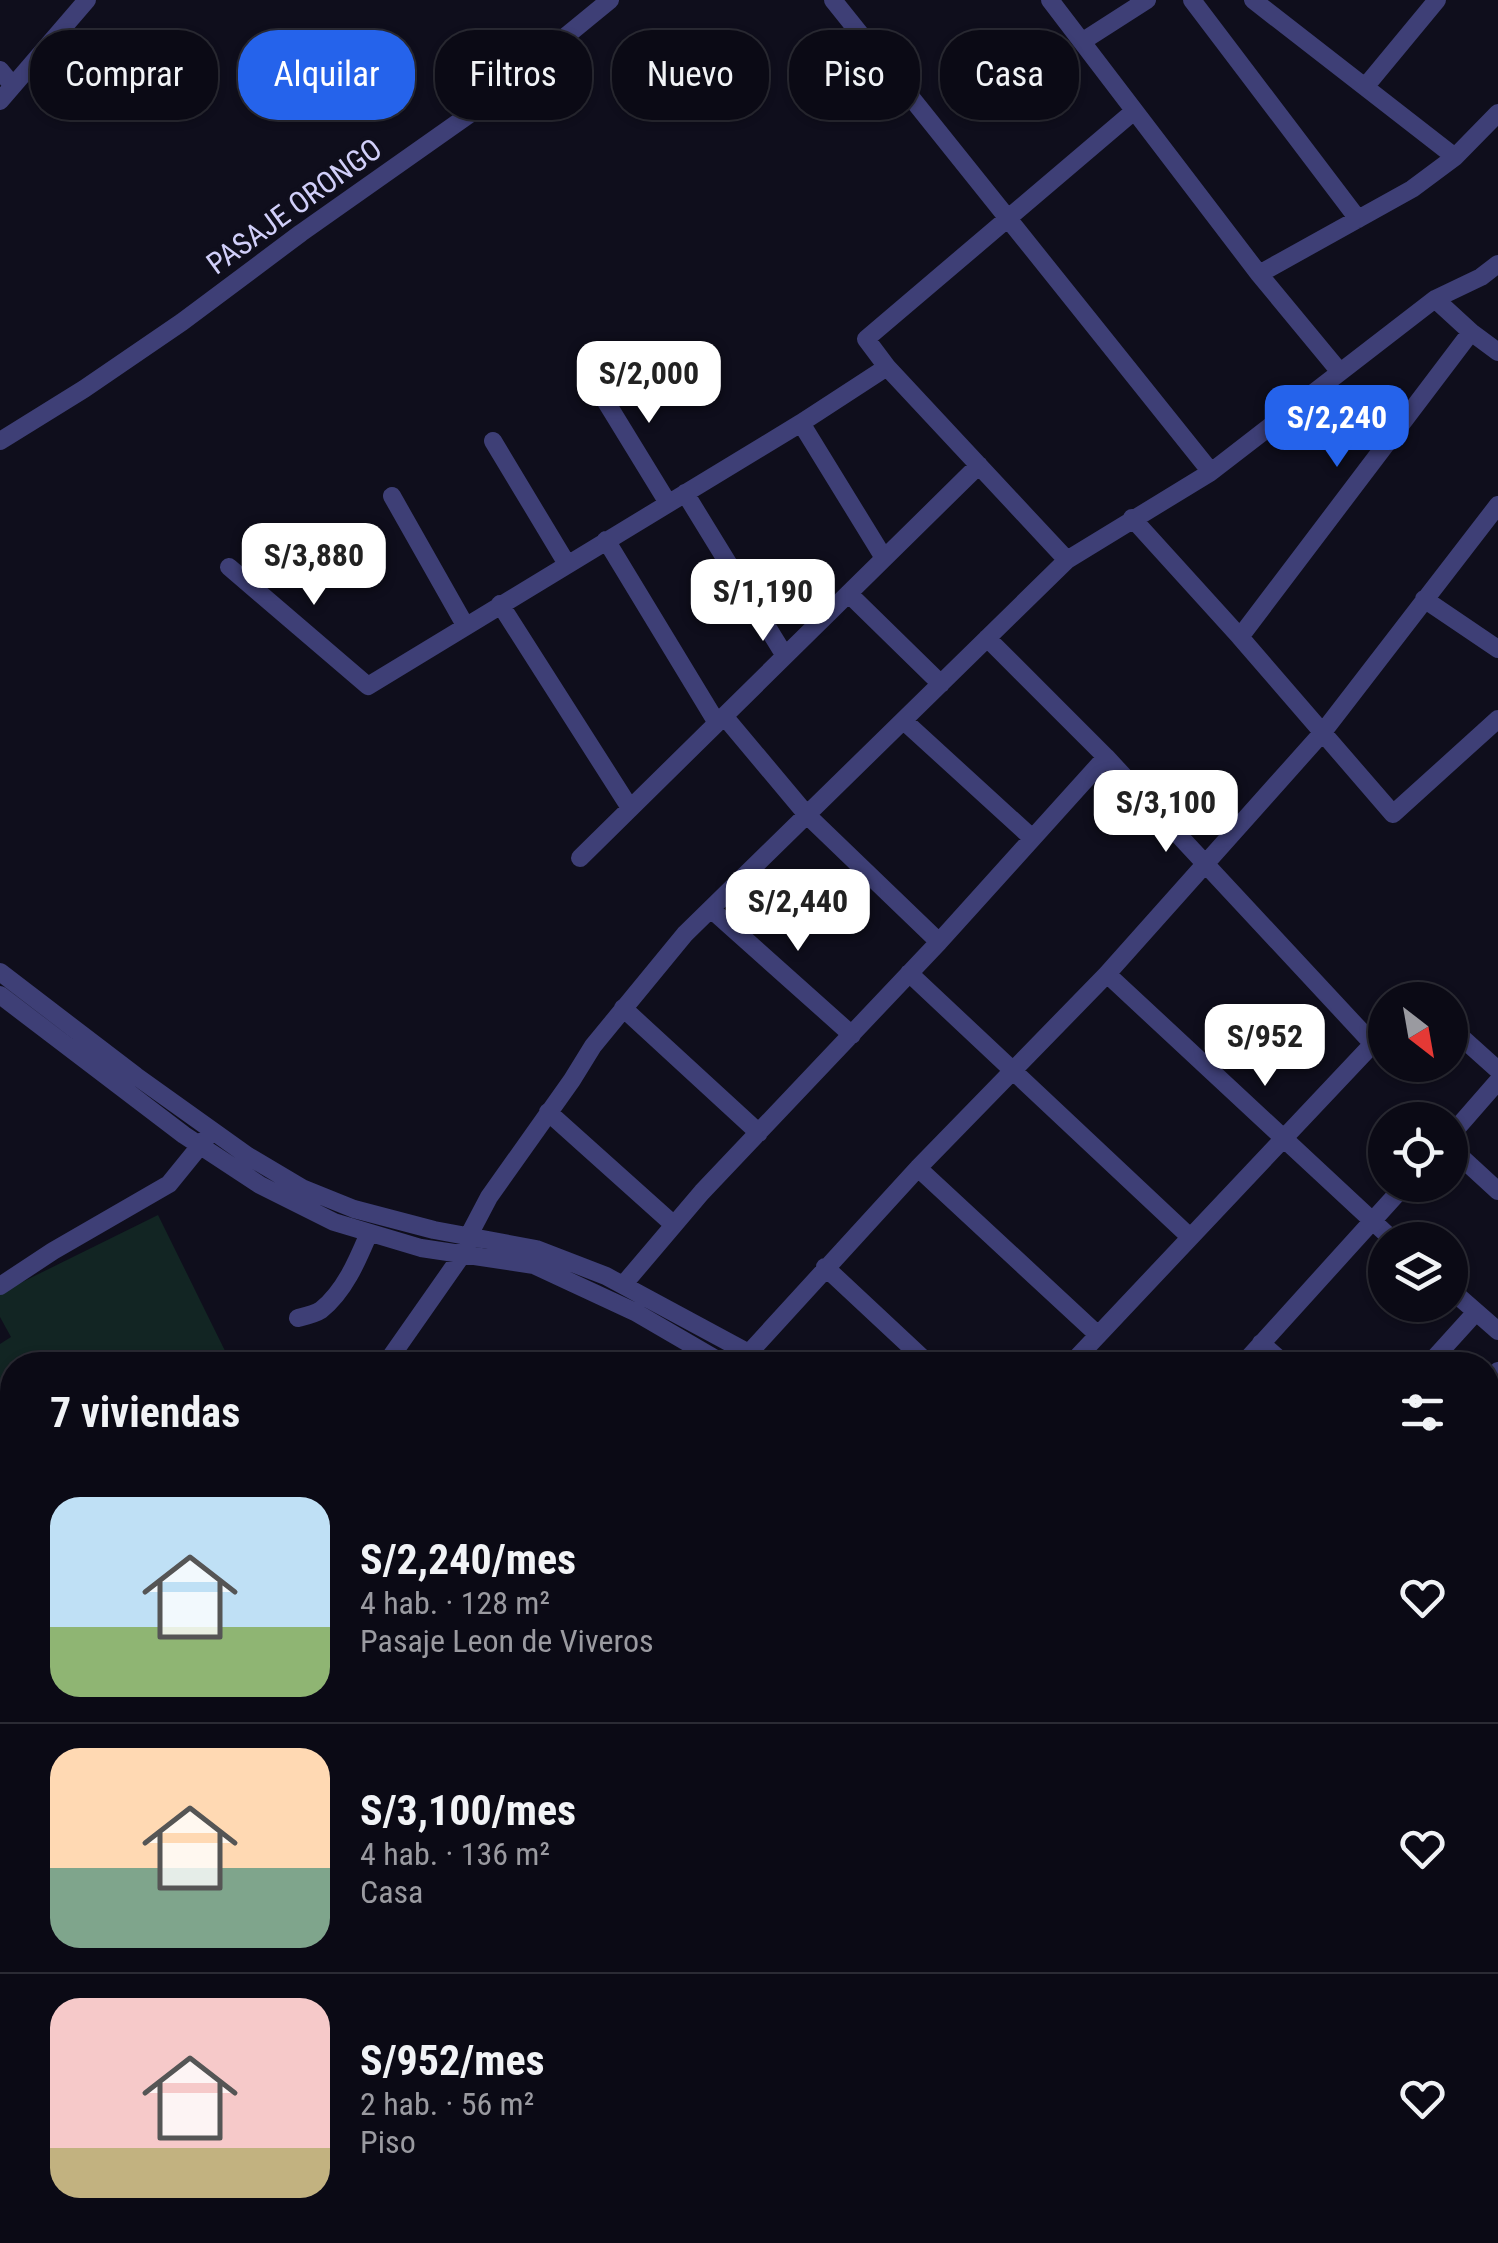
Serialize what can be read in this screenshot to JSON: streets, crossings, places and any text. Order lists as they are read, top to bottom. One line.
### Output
{"streets":{"street":["PASAJE ORONGO"]},"north":"bottom right","page":{"chip":["Comprar","Alquilar","Filtros","Nuevo","Piso","Casa"],"price":["S/2,000","S/2,240","S/3,880","S/1,190","S/3,100","S/2,440","S/952"],"heading":"7 viviendas","list":[{"name":"S/2,240/mes","note":"4 hab. · 128 m² · Pasaje Leon de Viveros"},{"name":"S/3,100/mes","note":"4 hab. · 136 m² · Casa"},{"name":"S/952/mes","note":"2 hab. · 56 m² · Piso"}]}}
